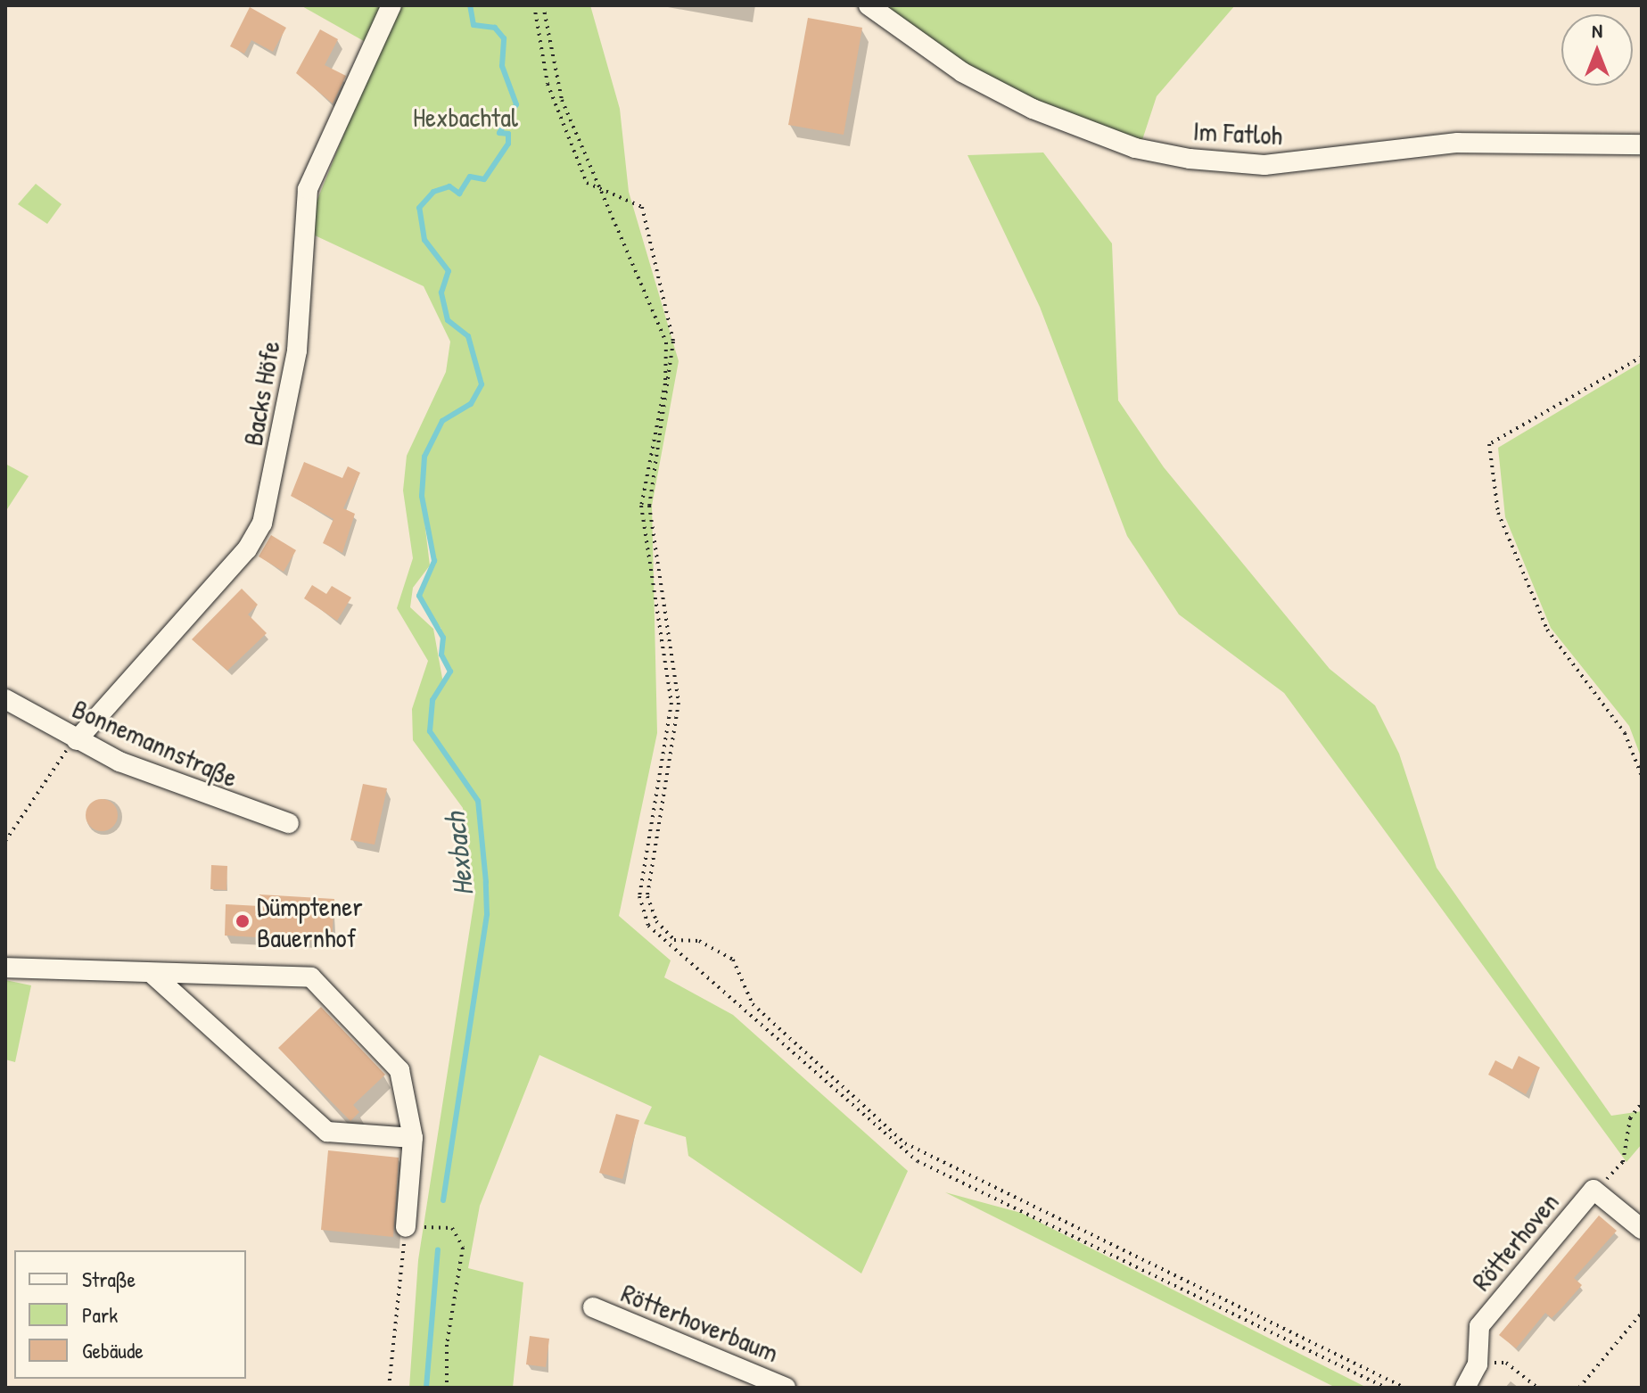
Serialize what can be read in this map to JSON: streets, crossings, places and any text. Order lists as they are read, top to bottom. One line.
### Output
{"streets":{"street":["Im Fatloh","Backs Höfe","Bonnemannstraße","Rötterhoven","Rötterhoverbaum"]},"crossings":[["Backs Höfe","Bonnemannstraße"]],"water":["Hexbach"],"parks":["Hexbachtal"],"places":["Dümptener Bauernhof"],"legend":["Straße","Park","Gebäude"],"north":"top"}
